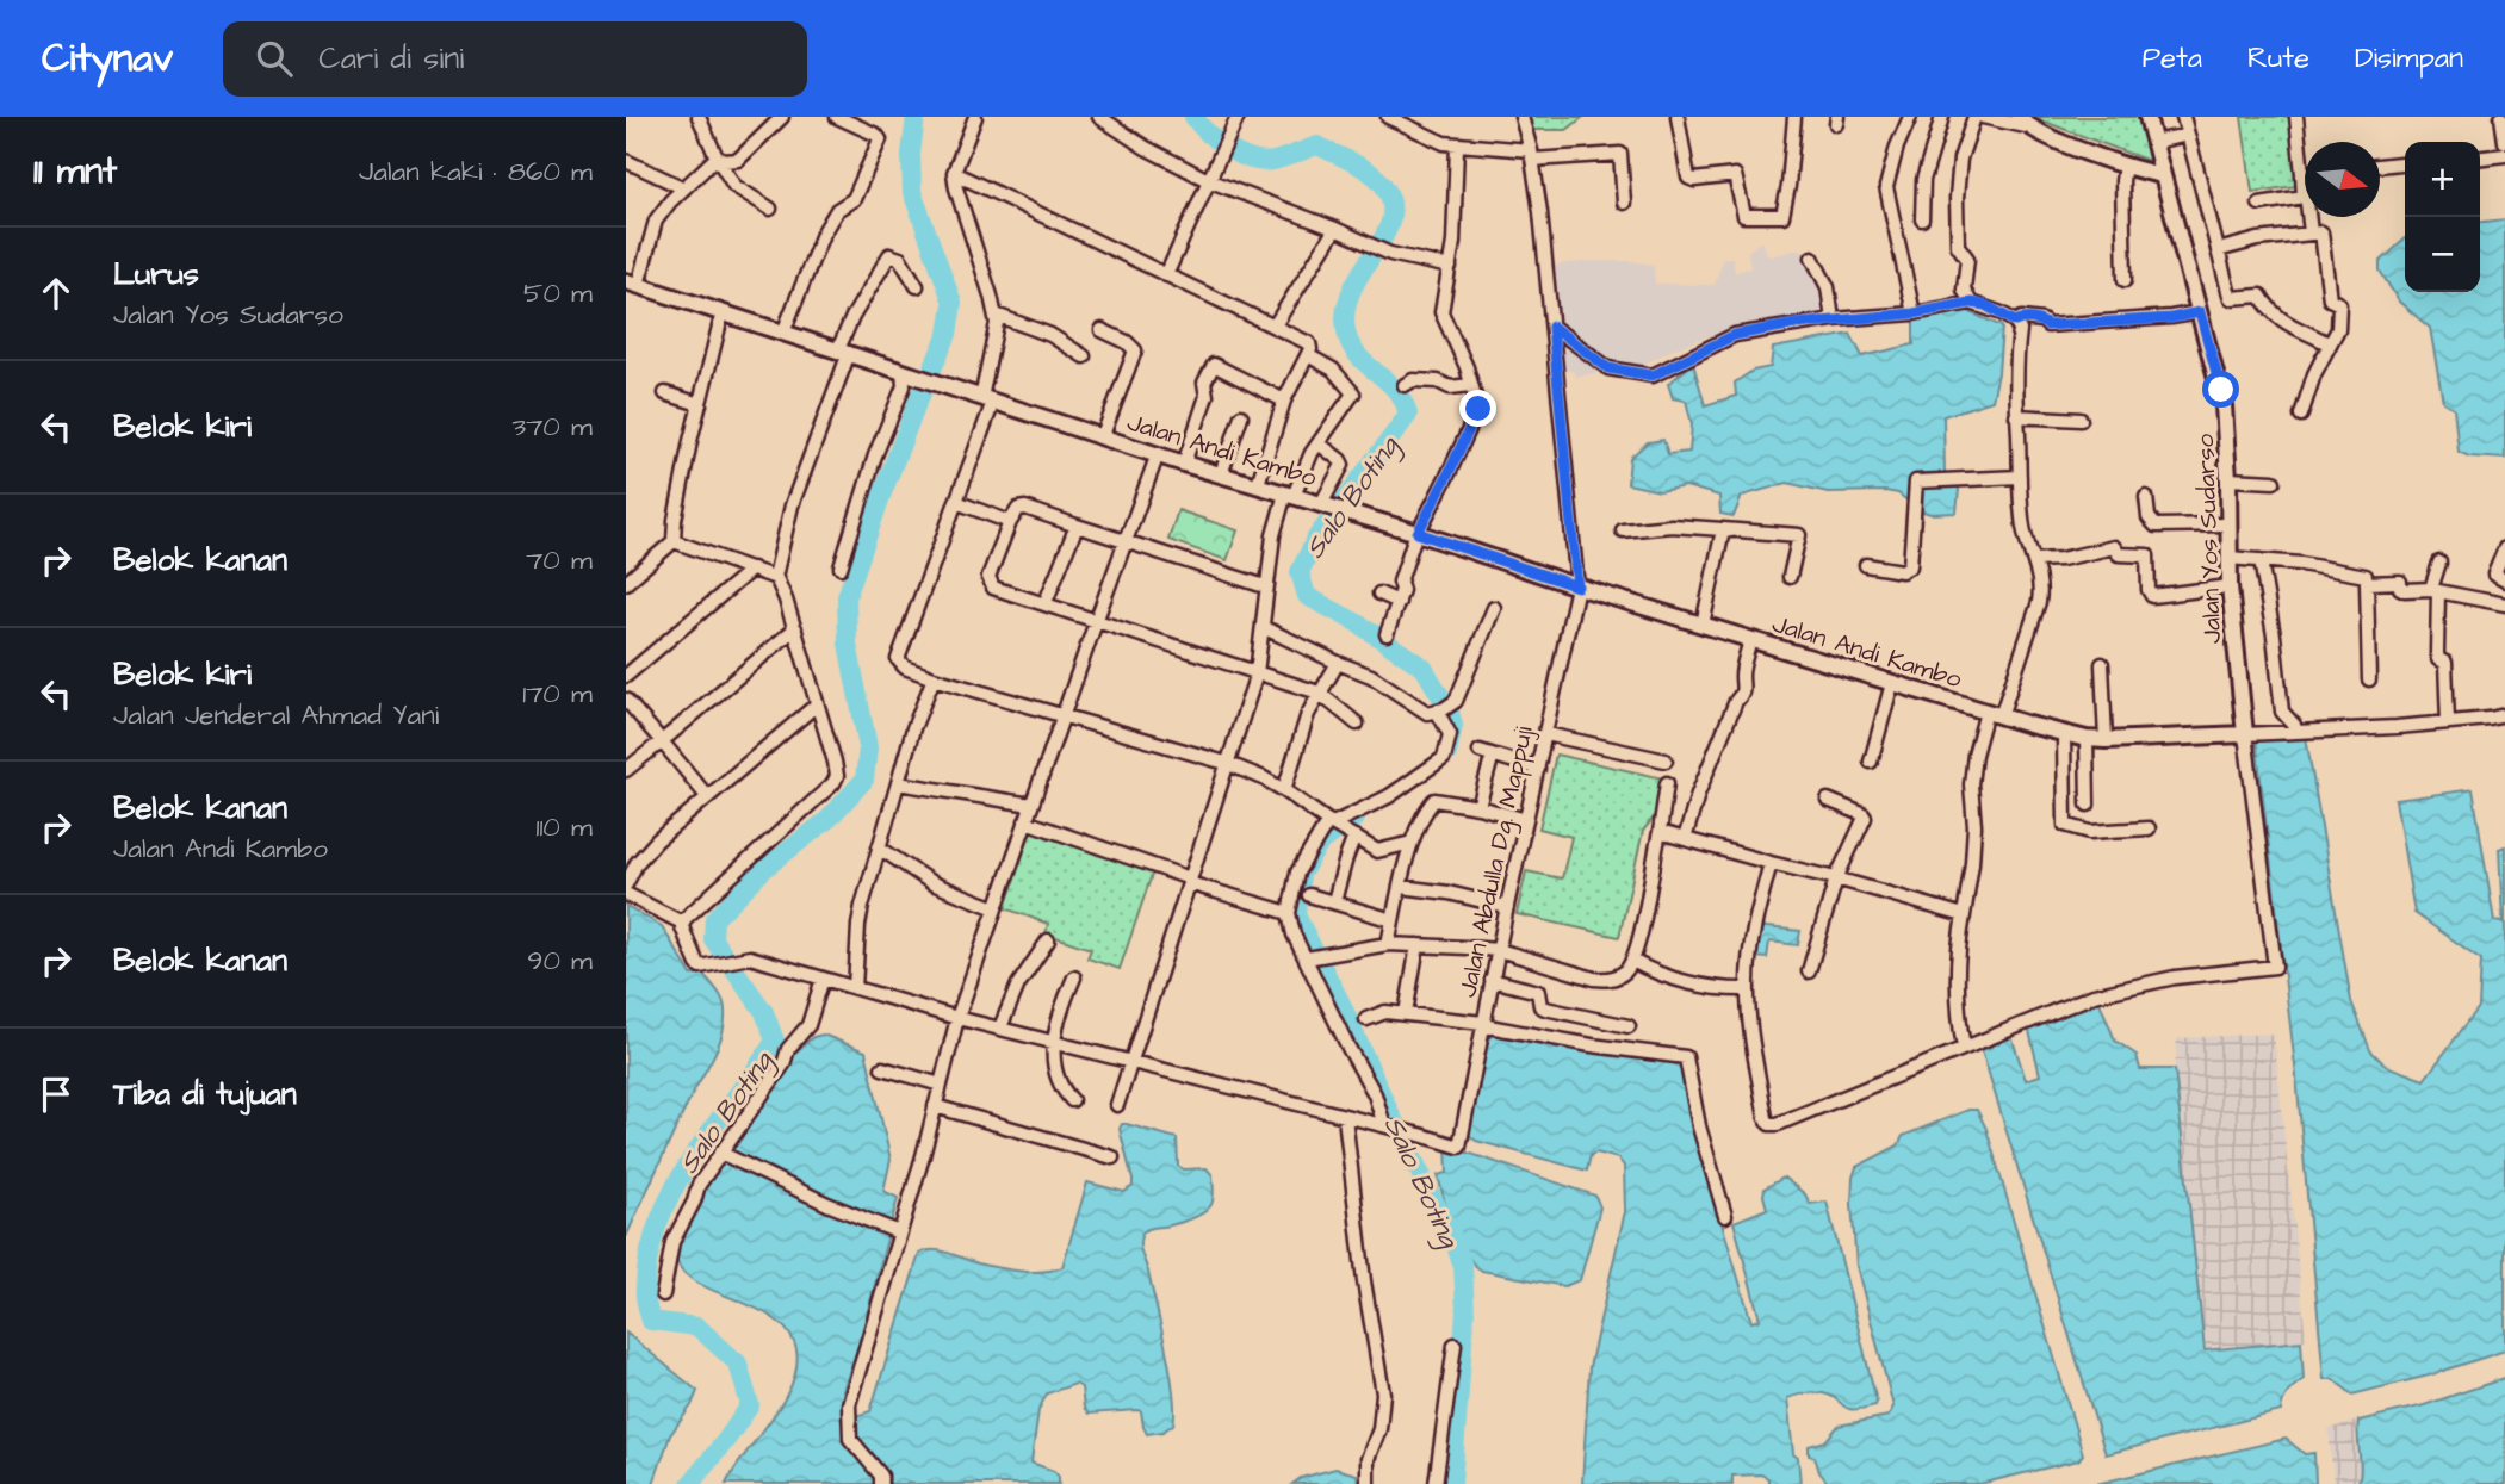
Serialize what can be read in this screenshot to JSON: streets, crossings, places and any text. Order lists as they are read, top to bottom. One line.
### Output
{"streets":{"street":["Jalan Andi Kambo","Jalan Yos Sudarso","Jalan Abdulla Dg. Mappuji"]},"crossings":[["Jalan Andi Kambo","Jalan Yos Sudarso"],["Jalan Andi Kambo","Jalan Abdulla Dg. Mappuji"]],"water":["Salo Boting"],"north":"right","page":{"header":"Citynav","search":"Cari di sini","nav":["Peta","Rute","Disimpan"],"heading":["11 mnt","Jalan kaki · 860 m"],"map_buttons":["+","−"],"list":[["Lurus","Jalan Yos Sudarso","50 m"],["Belok kiri","370 m"],["Belok kanan","70 m"],["Belok kiri","Jalan Jenderal Ahmad Yani","170 m"],["Belok kanan","Jalan Andi Kambo","110 m"],["Belok kanan","90 m"],"Tiba di tujuan"]}}
